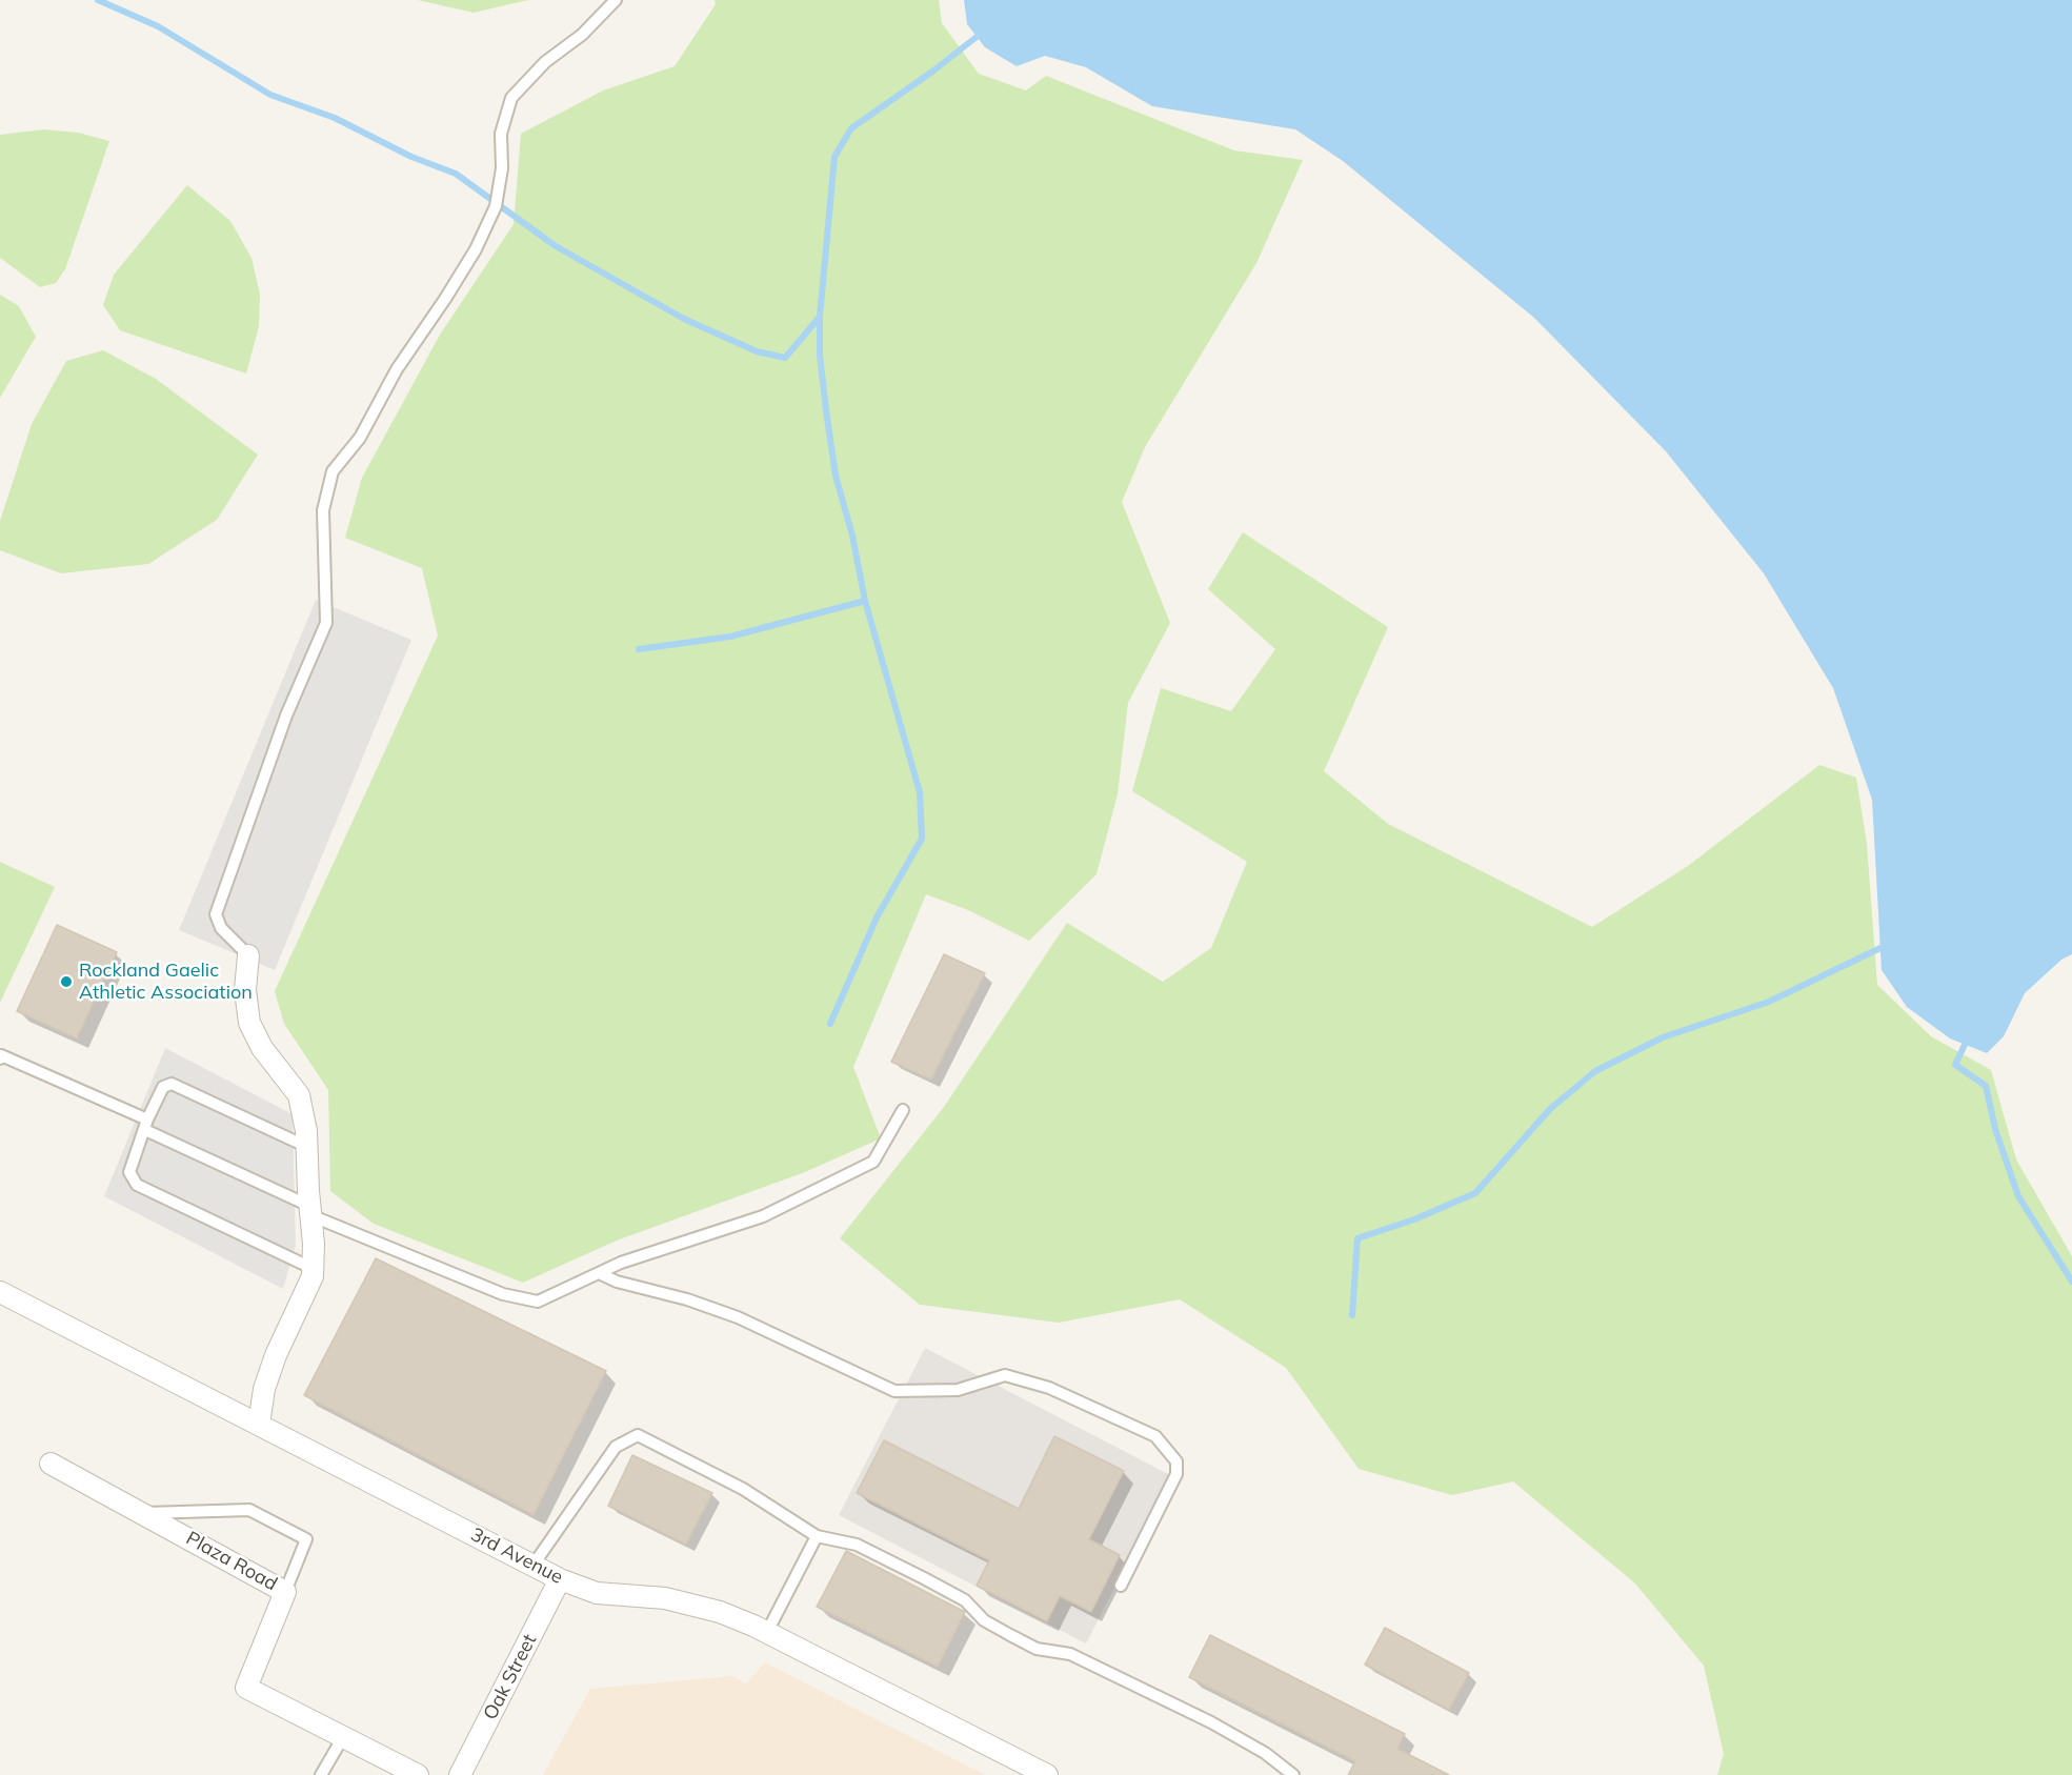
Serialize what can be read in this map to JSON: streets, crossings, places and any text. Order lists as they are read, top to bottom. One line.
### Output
{"streets":{"street":["3rd Avenue","Plaza Road","Oak Street"]},"crossings":[["3rd Avenue","Oak Street"]],"places":["Rockland Gaelic Athletic Association"]}
